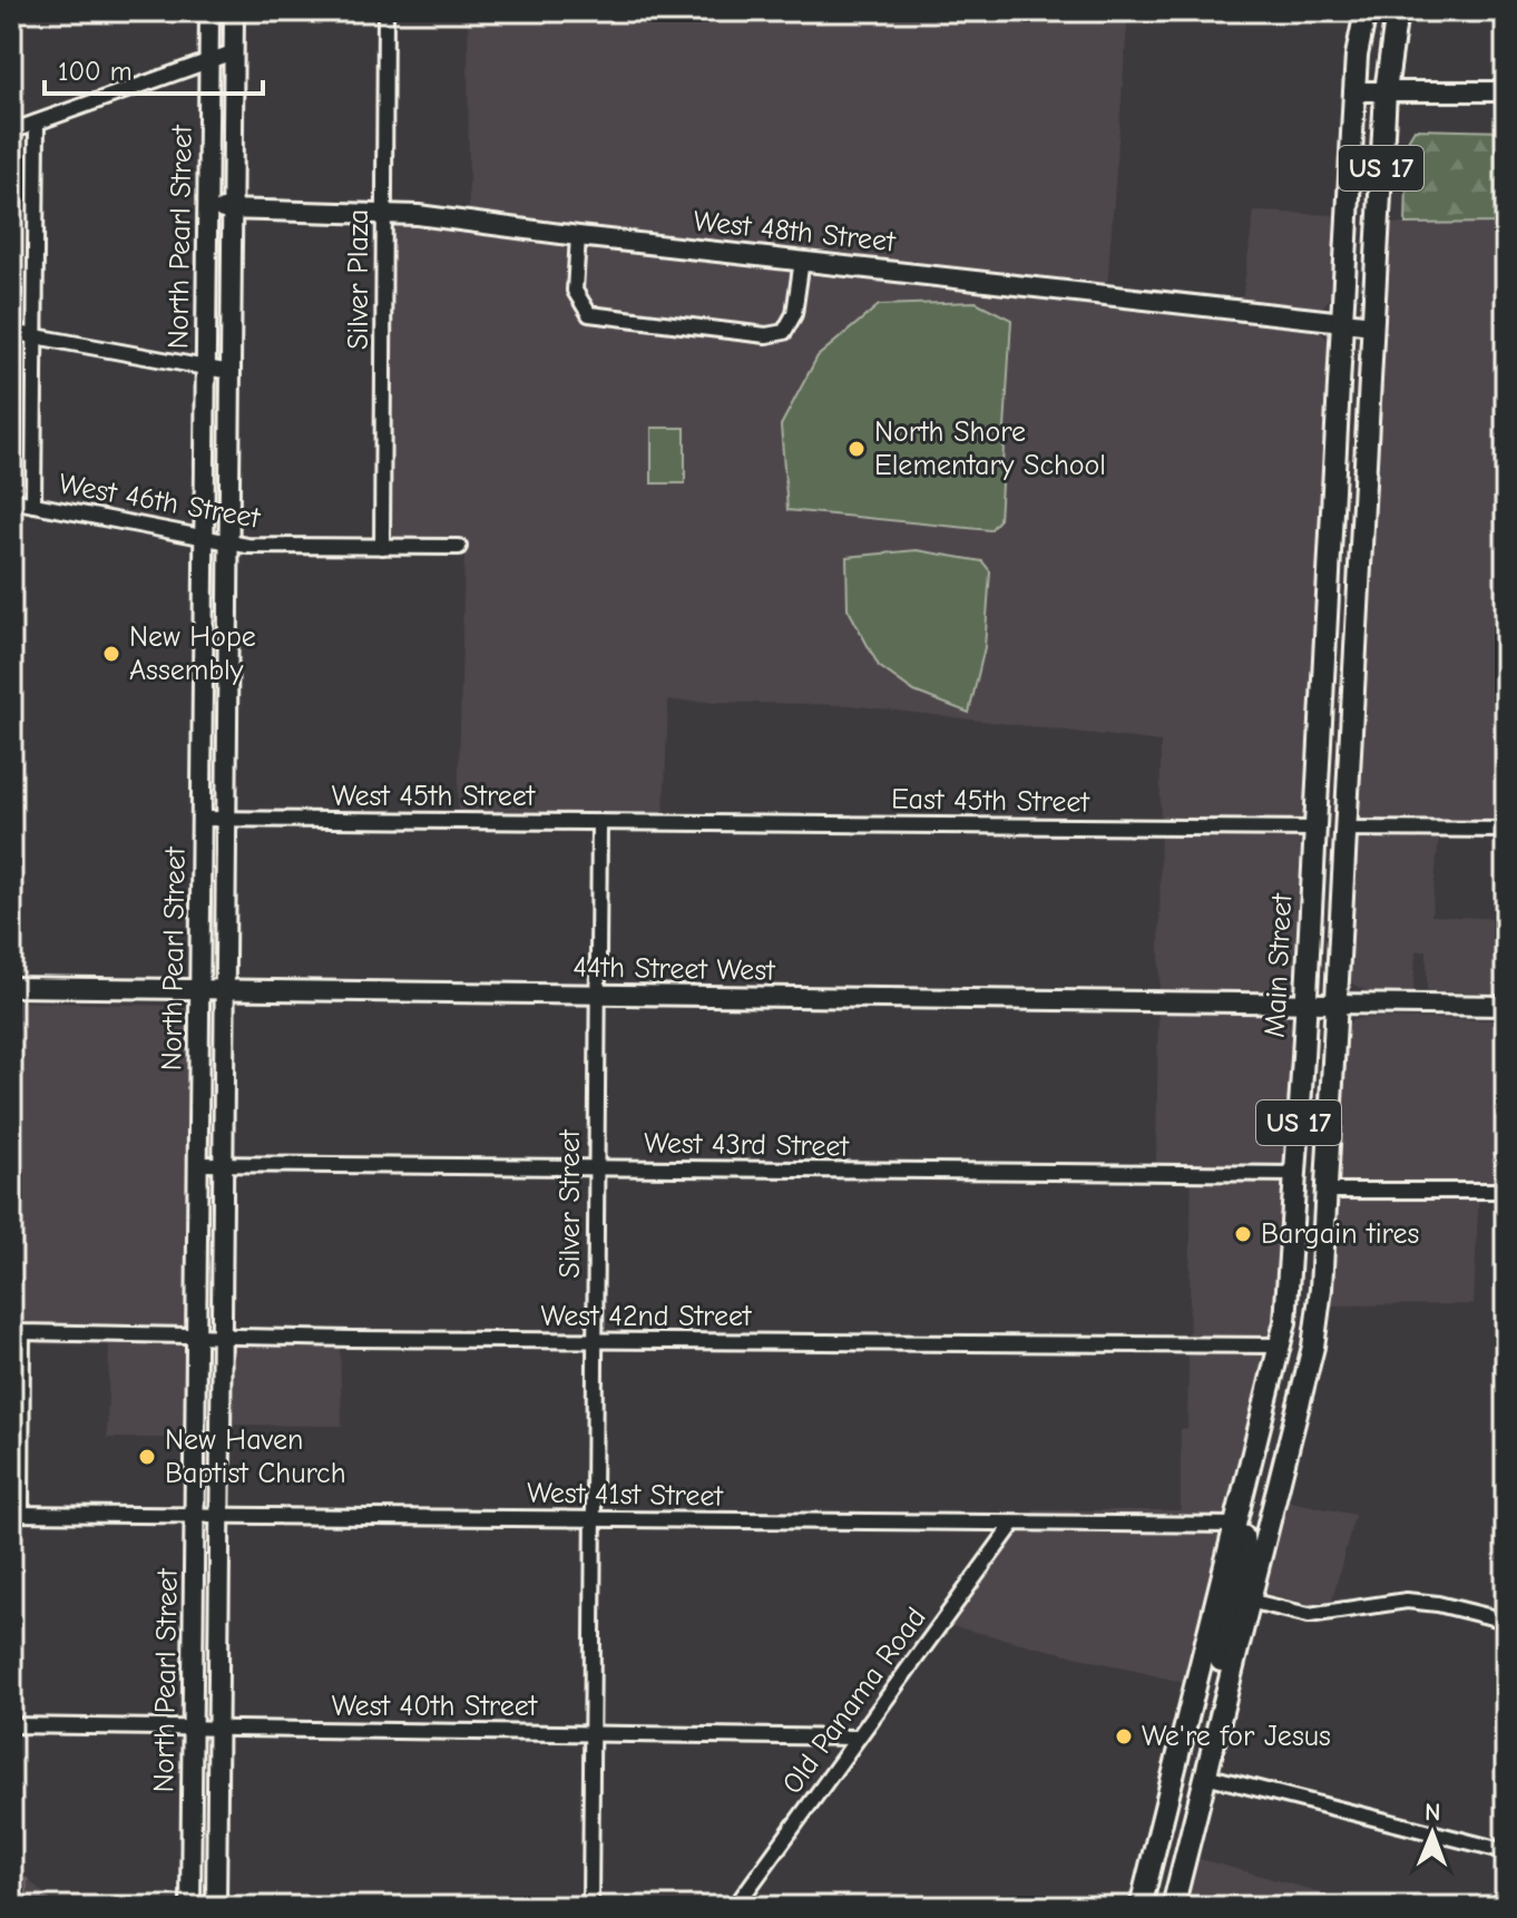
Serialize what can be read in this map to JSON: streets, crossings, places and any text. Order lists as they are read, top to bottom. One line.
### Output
{"streets":{"main road":["US 17","Main Street"],"street":["West 48th Street","North Pearl Street","Silver Plaza","West 46th Street","West 45th Street","East 45th Street","44th Street West","West 43rd Street","Silver Street","West 42nd Street","West 41st Street","Old Panama Road","West 40th Street"]},"crossings":[["West 48th Street","North Pearl Street"],["West 48th Street","Silver Plaza"],["West 48th Street","Main Street"],["North Pearl Street","West 46th Street"],["North Pearl Street","West 45th Street"],["North Pearl Street","44th Street West"],["North Pearl Street","West 43rd Street"],["North Pearl Street","West 42nd Street"],["North Pearl Street","West 41st Street"],["North Pearl Street","West 40th Street"],["Silver Plaza","West 46th Street"],["West 45th Street","East 45th Street"],["West 45th Street","Silver Street"],["East 45th Street","Main Street"],["Main Street","44th Street West"],["Main Street","West 43rd Street"],["Main Street","West 42nd Street"],["Main Street","West 41st Street"],["44th Street West","Silver Street"],["West 43rd Street","Silver Street"],["Silver Street","West 42nd Street"],["Silver Street","West 41st Street"],["Silver Street","West 40th Street"],["West 41st Street","Old Panama Road"],["Old Panama Road","West 40th Street"]],"places":["North Shore Elementary School","New Hope Assembly","Bargain tires","New Haven Baptist Church","We're for Jesus"],"scale_bar":"100 m","north":"top"}
